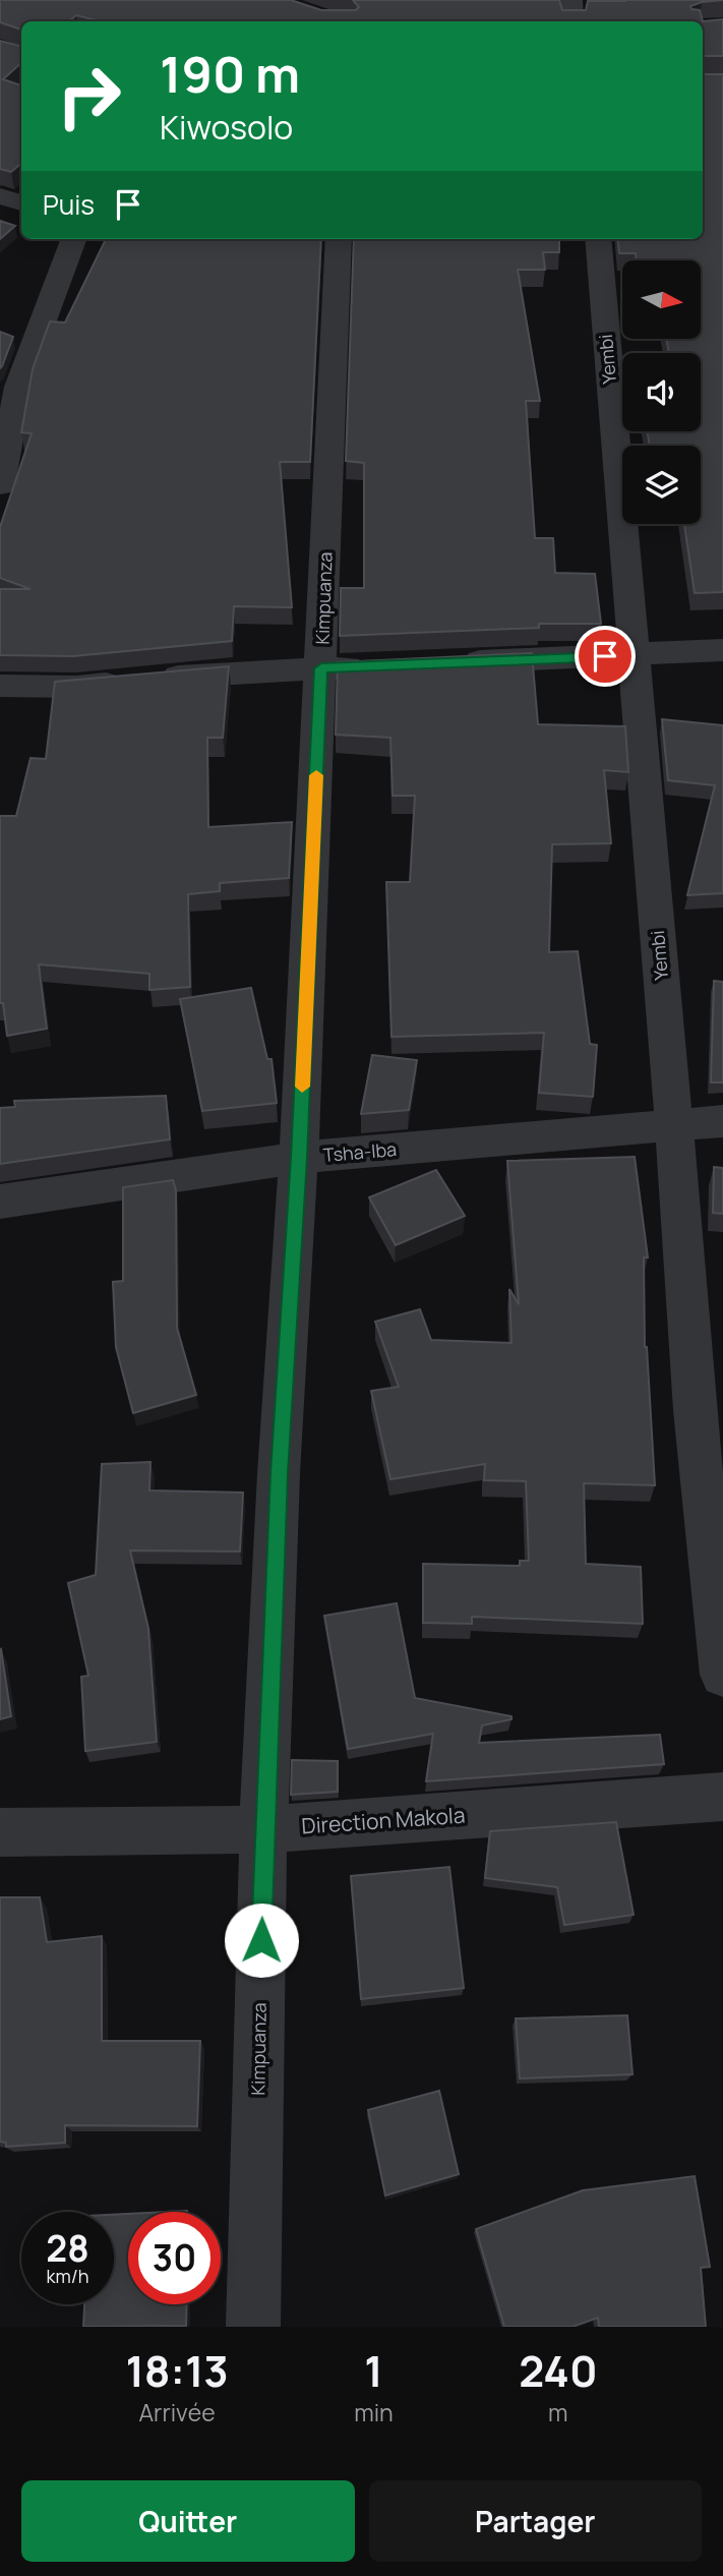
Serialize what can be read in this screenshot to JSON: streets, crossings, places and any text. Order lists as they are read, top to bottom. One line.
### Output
{"streets":{"street":["Yembi","Kimpuanza","Tsha-Iba","Direction Makola"]},"crossings":[["Yembi","Tsha-Iba"],["Kimpuanza","Tsha-Iba"],["Kimpuanza","Direction Makola"]],"north":"right","page":{"turn":["190 m","Kiwosolo"],"then":"Puis","speed":"28 km/h","limit":"30","eta":["18:13","Arrivée","1","min","240","m"],"buttons":["Quitter","Partager"]}}
